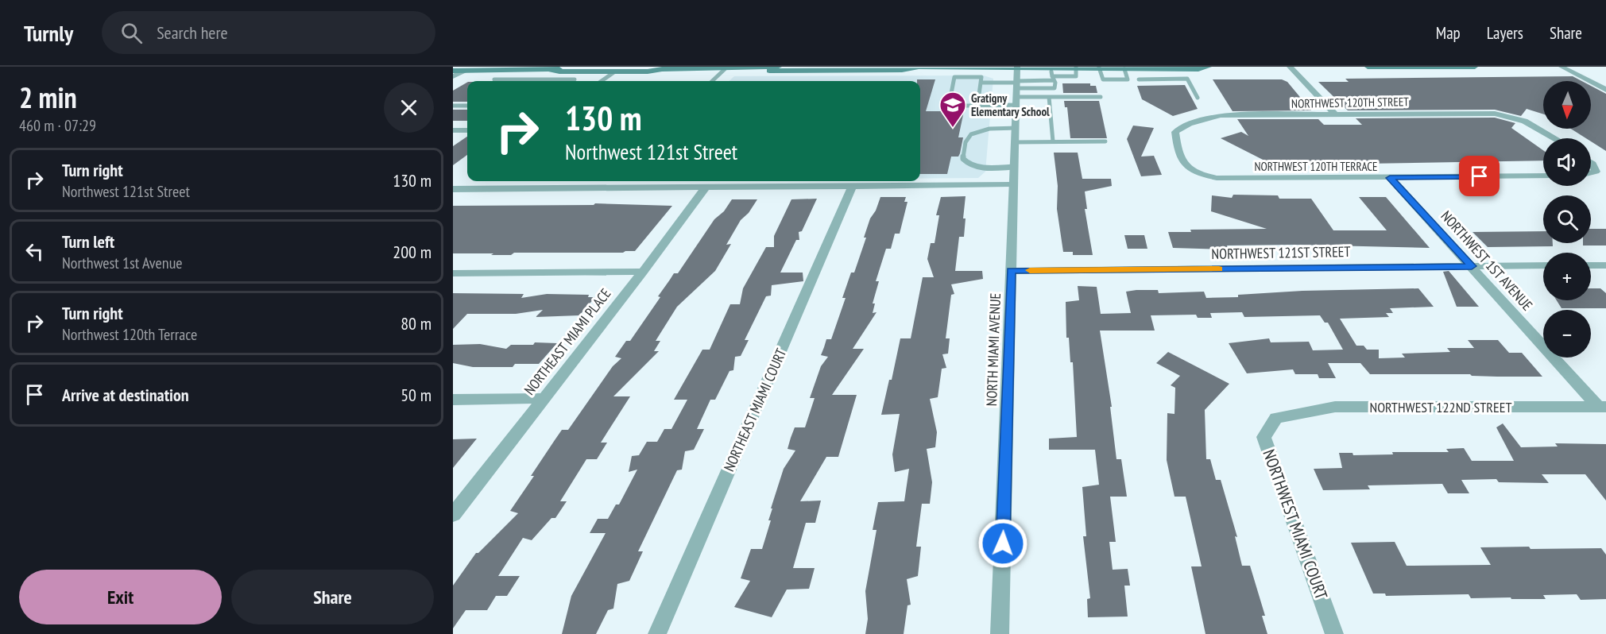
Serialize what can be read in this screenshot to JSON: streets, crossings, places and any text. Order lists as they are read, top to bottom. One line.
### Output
{"streets":{"street":["NORTHWEST 120TH STREET","NORTHWEST 120TH TERRACE","NORTHWEST 121ST STREET","NORTHWEST 1ST AVENUE","NORTHEAST MIAMI PLACE","NORTH MIAMI AVENUE","NORTHWEST 122ND STREET","NORTHEAST MIAMI COURT","NORTHWEST MIAMI COURT"]},"crossings":[["NORTHWEST 120TH STREET","NORTHWEST 120TH TERRACE"],["NORTHWEST 120TH TERRACE","NORTHWEST 1ST AVENUE"],["NORTHWEST 121ST STREET","NORTHWEST 1ST AVENUE"],["NORTHWEST 121ST STREET","NORTH MIAMI AVENUE"],["NORTHWEST 1ST AVENUE","NORTHWEST 122ND STREET"],["NORTHWEST 122ND STREET","NORTHWEST MIAMI COURT"]],"places":{"school or university":["Gratigny Elementary School"]},"north":"bottom","page":{"header":"Turnly","search":"Search here","nav":["Map","Layers","Share"],"heading":["2 min","460 m · 07:29"],"map_buttons":["+","−"],"turn":["130 m","Northwest 121st Street"],"list":[{"name":"Turn right","note":"Northwest 121st Street","value":"130 m"},{"name":"Turn left","note":"Northwest 1st Avenue","value":"200 m"},{"name":"Turn right","note":"Northwest 120th Terrace","value":"80 m"},{"name":"Arrive at destination","value":"50 m"}],"buttons":["Exit","Share"]}}
